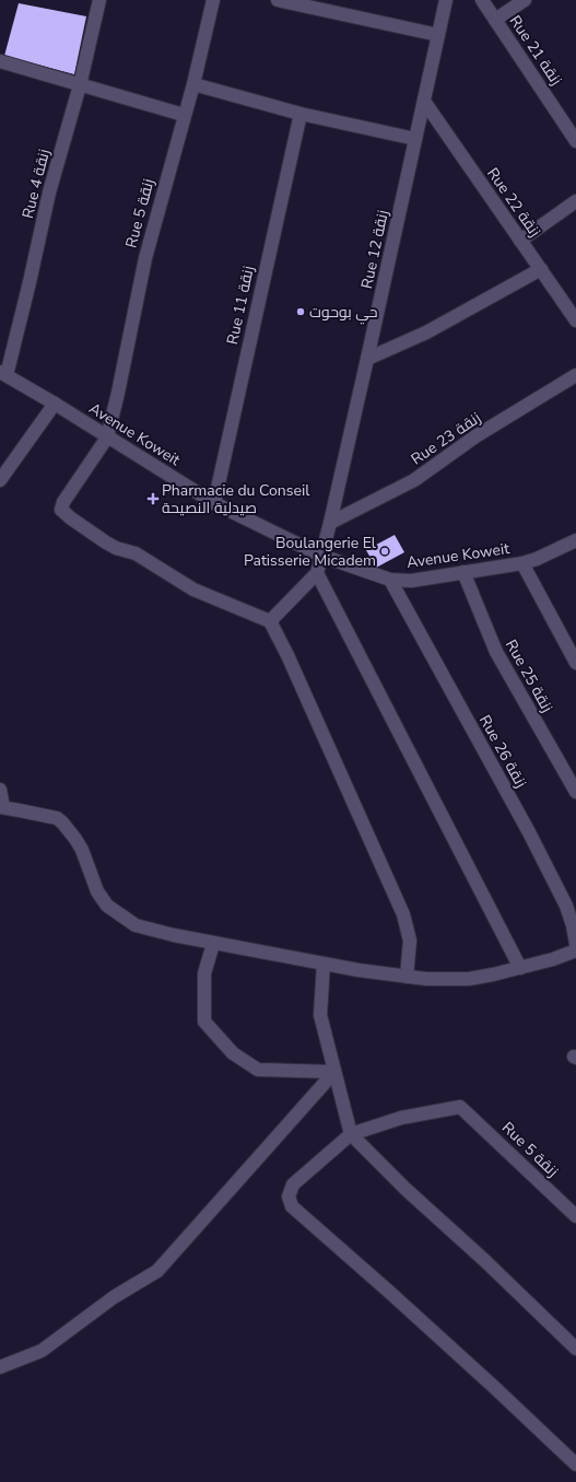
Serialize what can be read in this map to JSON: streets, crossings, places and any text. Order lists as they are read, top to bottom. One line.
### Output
{"streets":{"street":["Rue 21 زنقة","Rue 4 زنقة","Rue 22 زنقة","Rue 5 زنقة","Rue 12 زنقة","Rue 11 زنقة","Avenue Koweit","Rue 23 زنقة","Rue 25 زنقة","Rue 26 زنقة"]},"crossings":[["Rue 4 زنقة","Avenue Koweit"],["Rue 22 زنقة","Rue 12 زنقة"],["Rue 5 زنقة","Avenue Koweit"],["Rue 12 زنقة","Avenue Koweit"],["Rue 12 زنقة","Rue 23 زنقة"],["Rue 11 زنقة","Avenue Koweit"],["Avenue Koweit","Rue 25 زنقة"],["Avenue Koweit","Rue 26 زنقة"]],"places":{"other":["حي بوحوت","Boulangerie El Patisserie Micadem"],"health":["Pharmacie du Conseil صيدلية النصيحة"]}}
